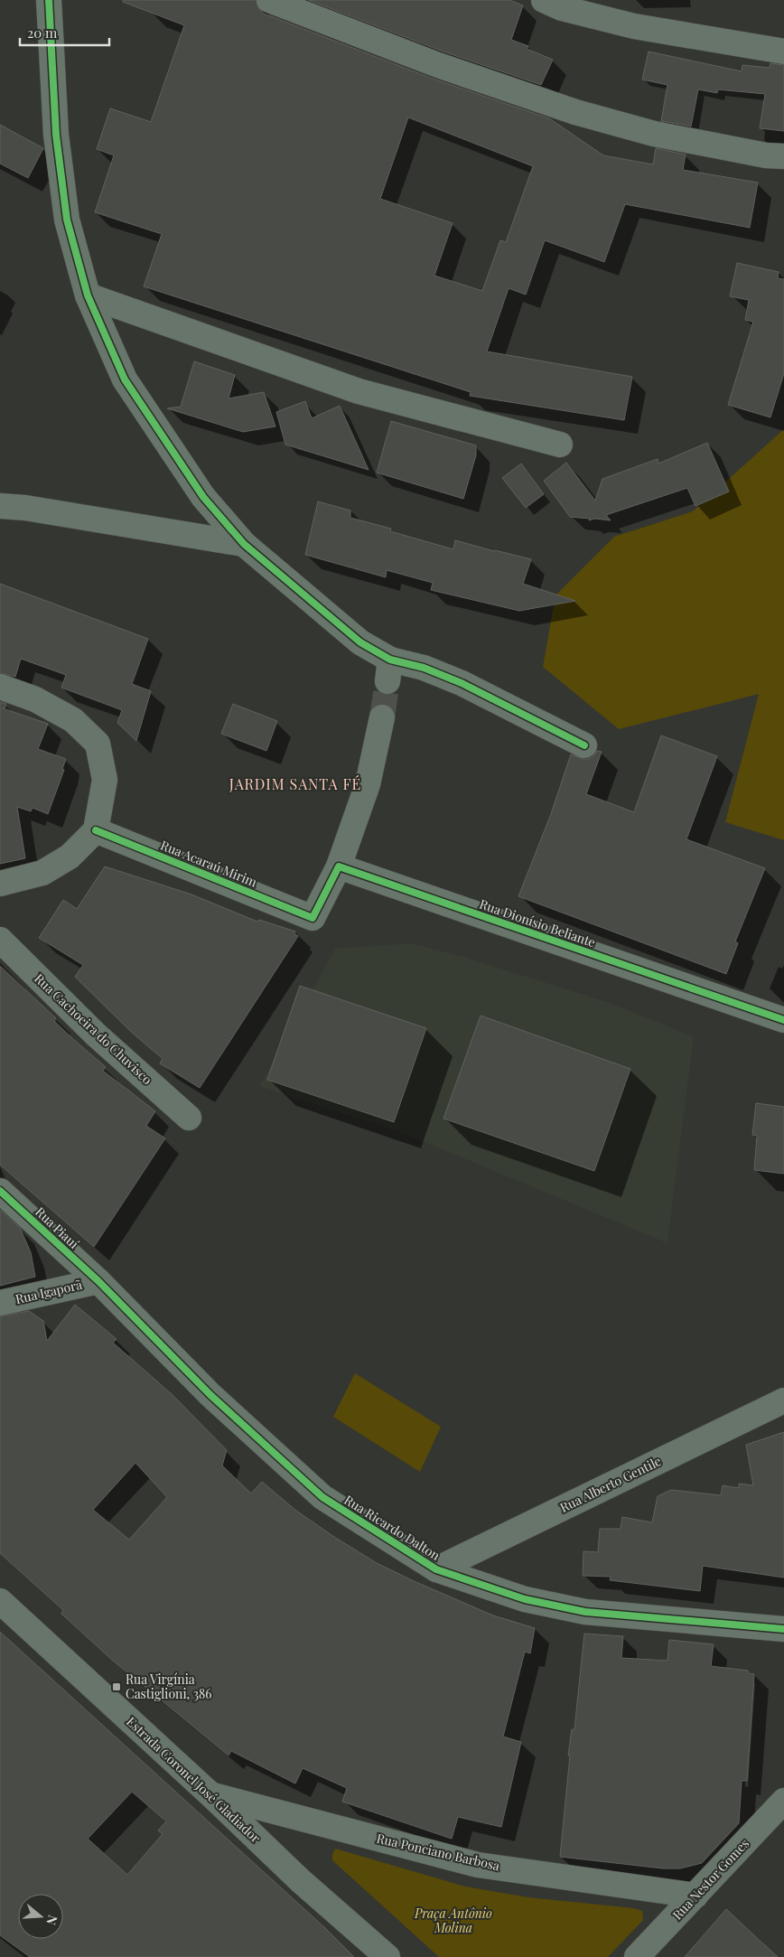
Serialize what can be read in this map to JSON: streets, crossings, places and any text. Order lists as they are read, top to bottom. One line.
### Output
{"streets":{"street":["Rua Acaraú Mirim","Rua Dionísio Beliante","Rua Cachoeira do Chuvisco","Rua Piauí","Rua Igaporã","Rua Alberto Gentile","Rua Ricardo Dalton","Estrada Coronel José Gladiador","Rua Ponciano Barbosa","Rua Nestor Gomes"]},"crossings":[["Rua Acaraú Mirim","Rua Dionísio Beliante"],["Rua Piauí","Rua Igaporã"],["Rua Piauí","Rua Ricardo Dalton"],["Rua Igaporã","Rua Ricardo Dalton"],["Rua Alberto Gentile","Rua Ricardo Dalton"],["Estrada Coronel José Gladiador","Rua Ponciano Barbosa"],["Rua Ponciano Barbosa","Rua Nestor Gomes"]],"districts":["JARDIM SANTA FÉ"],"parks":["Praça Antônio Molina"],"places":{"transit":["Rua Virgínia Castiglioni, 386"]},"scale_bar":"20 m","north":"right"}
